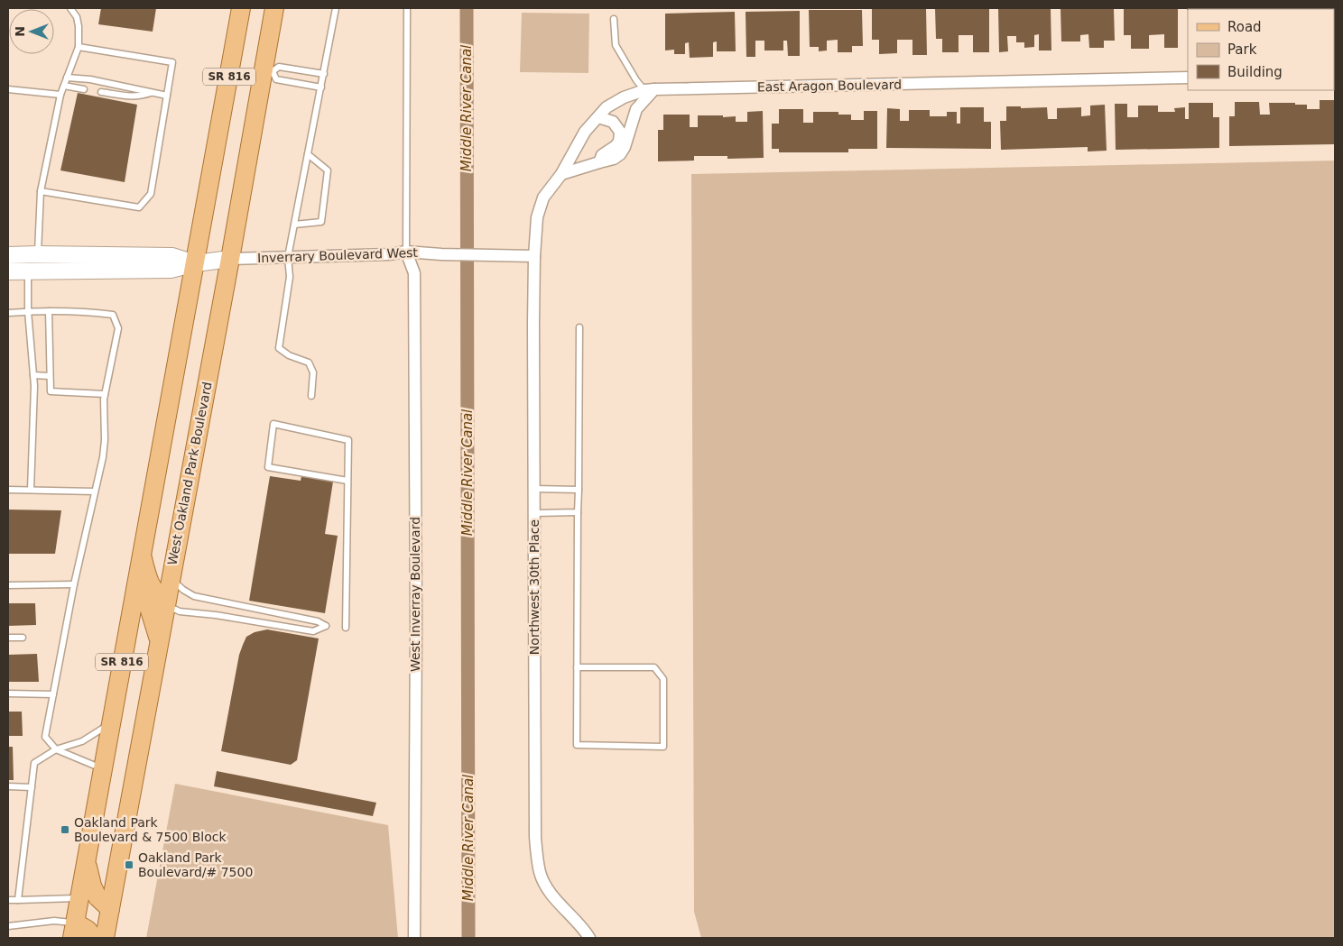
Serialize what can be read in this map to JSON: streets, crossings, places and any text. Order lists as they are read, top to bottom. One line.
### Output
{"streets":{"main road":["SR 816","West Oakland Park Boulevard"],"street":["East Aragon Boulevard","Inverrary Boulevard West","Northwest 30th Place","West Inverray Boulevard"]},"crossings":[["SR 816","Inverrary Boulevard West"],["East Aragon Boulevard","Northwest 30th Place"],["Inverrary Boulevard West","West Oakland Park Boulevard"],["Inverrary Boulevard West","Northwest 30th Place"],["Inverrary Boulevard West","West Inverray Boulevard"]],"water":["Middle River Canal"],"places":{"transit":["Oakland Park Boulevard & 7500 Block","Oakland Park Boulevard/# 7500"]},"legend":["Road","Park","Building"],"north":"left"}
